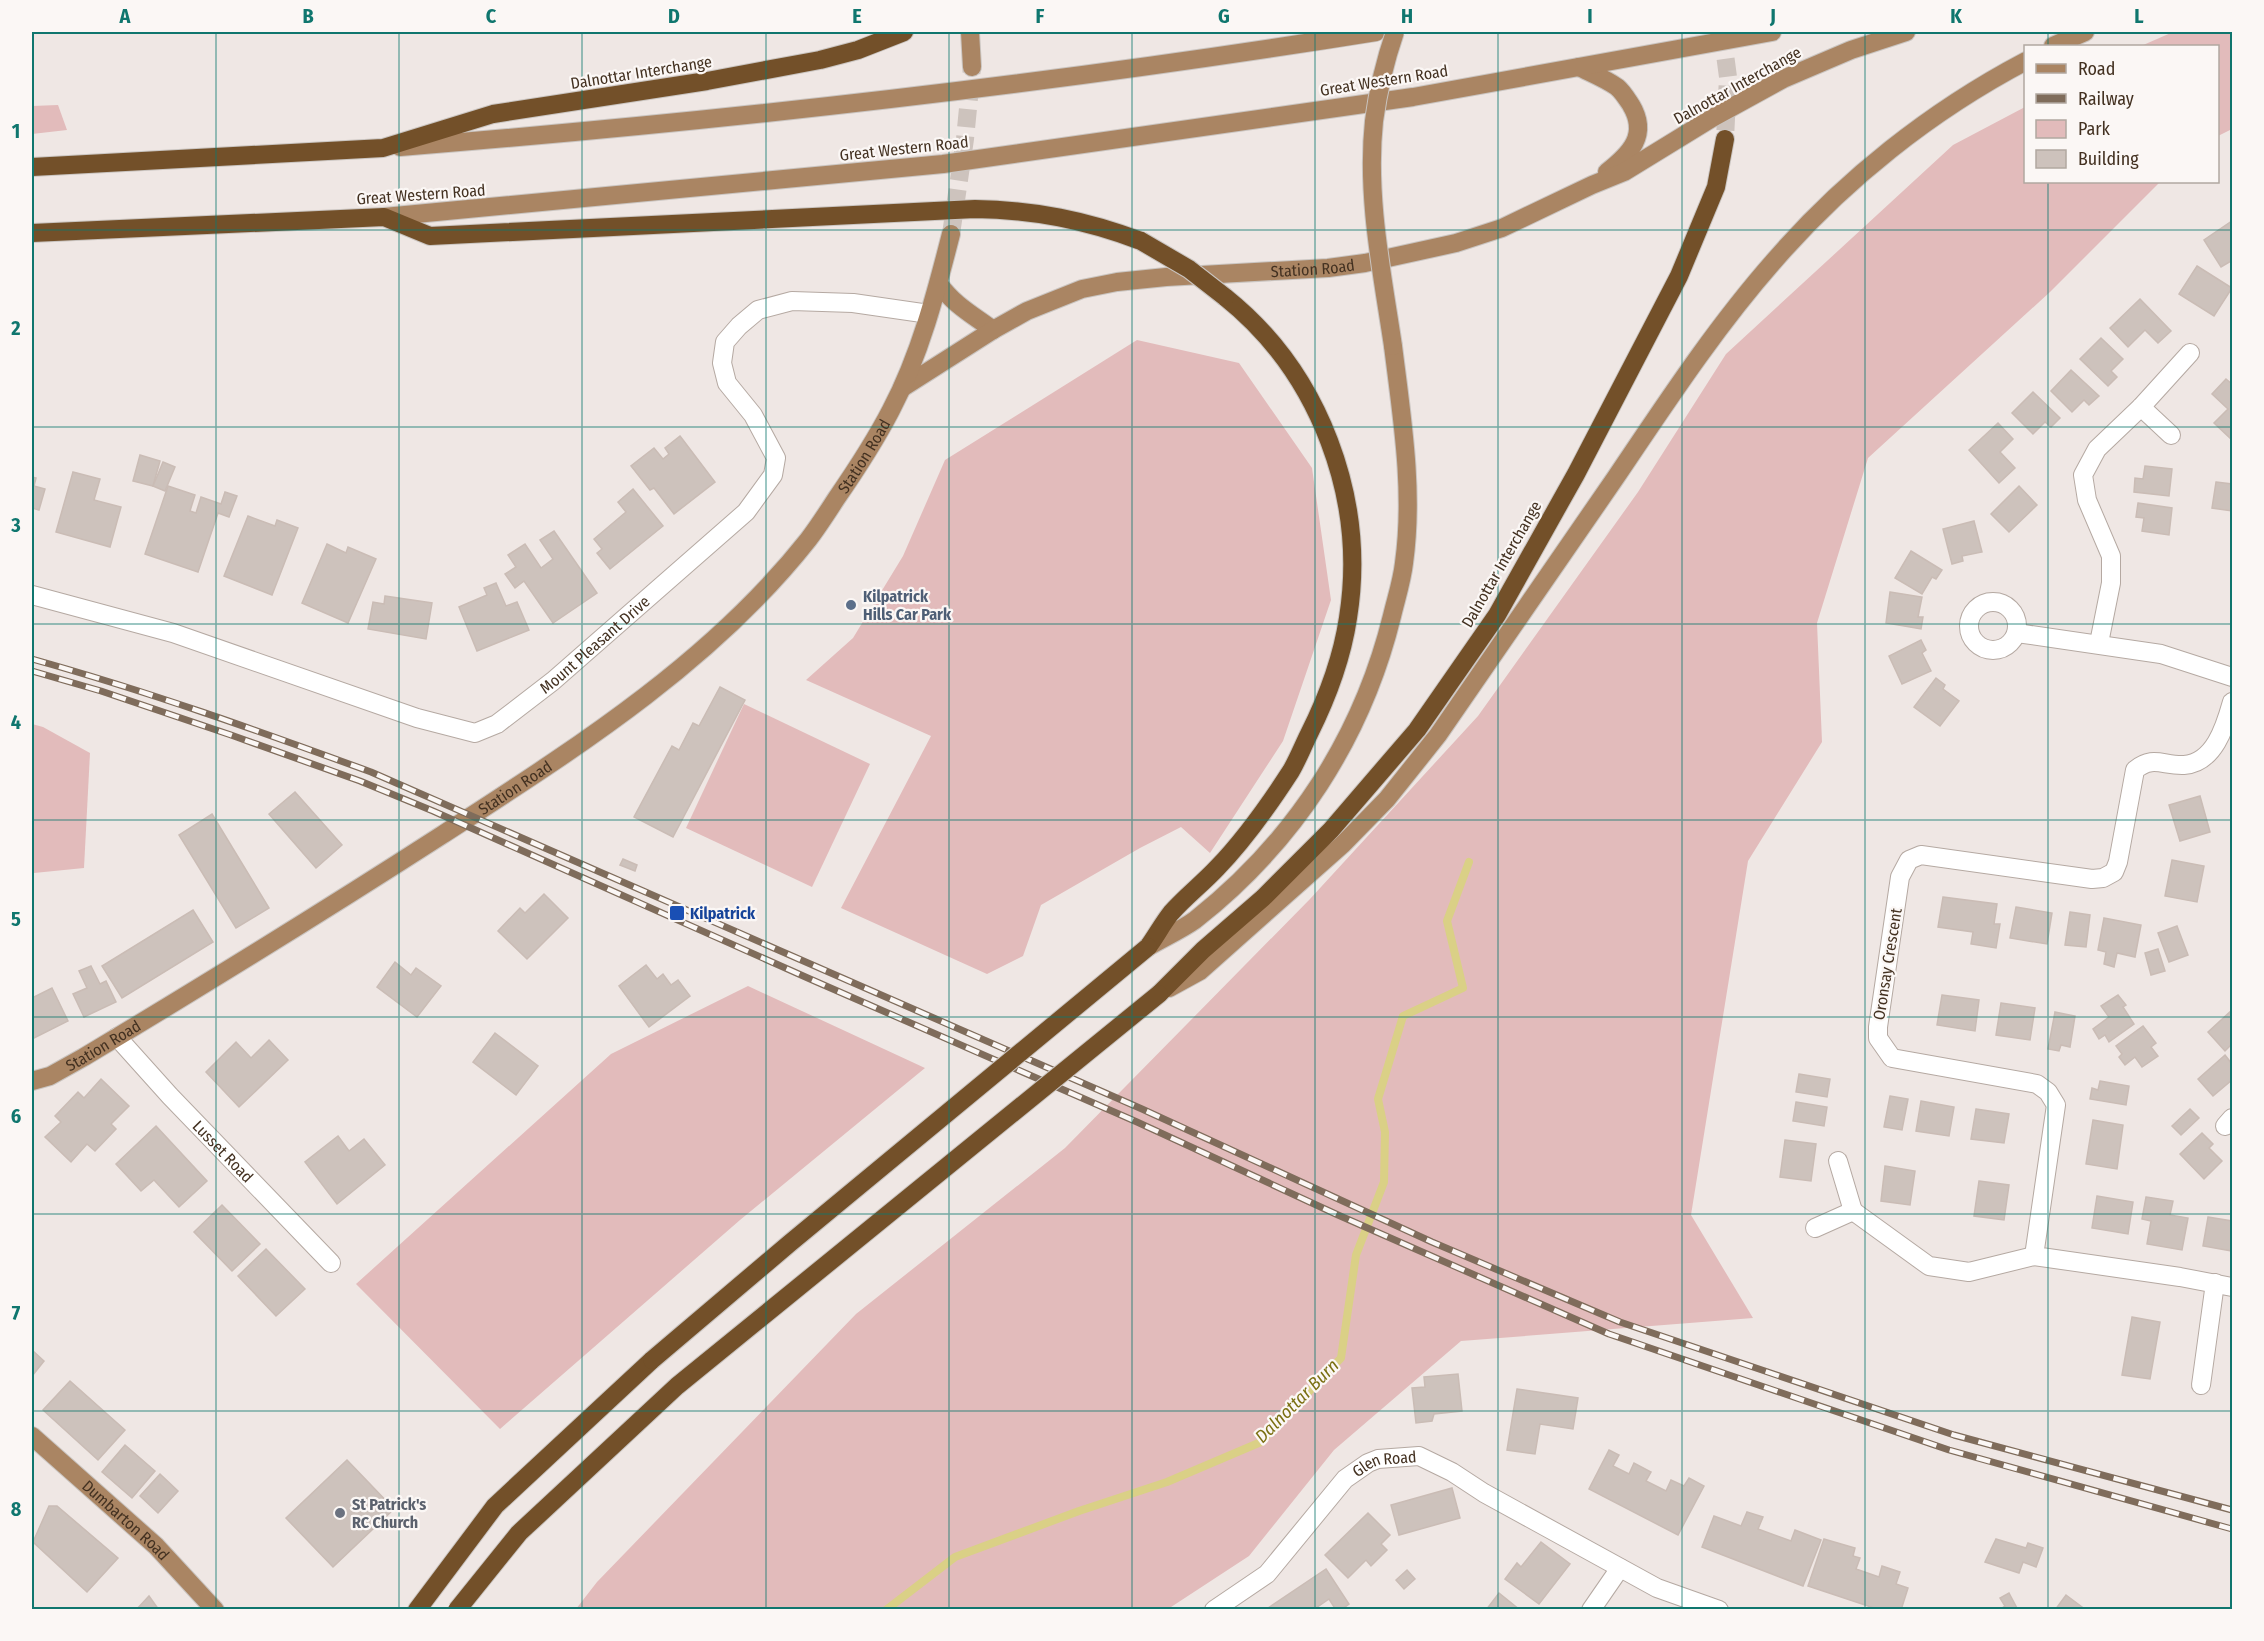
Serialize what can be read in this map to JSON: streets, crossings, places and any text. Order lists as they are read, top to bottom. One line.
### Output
{"streets":{"highway":["Dalnottar Interchange","Great Western Road"],"main road":["Station Road","Dumbarton Road"],"street":["Mount Pleasant Drive","Oronsay Crescent","Lusset Road","Glen Road"]},"crossings":[["Dalnottar Interchange","Station Road"],["Station Road","Mount Pleasant Drive"],["Station Road","Lusset Road"]],"water":["Dalnottar Burn"],"places":{"other":["Kilpatrick Hills Car Park","St Patrick's RC Church"],"transit":["Kilpatrick"]},"legend":["Road","Railway","Park","Building"],"grid":{"columns":["A","B","C","D","E","F","G","H","I","J","K","L"],"rows":["1","2","3","4","5","6","7","8"]}}
